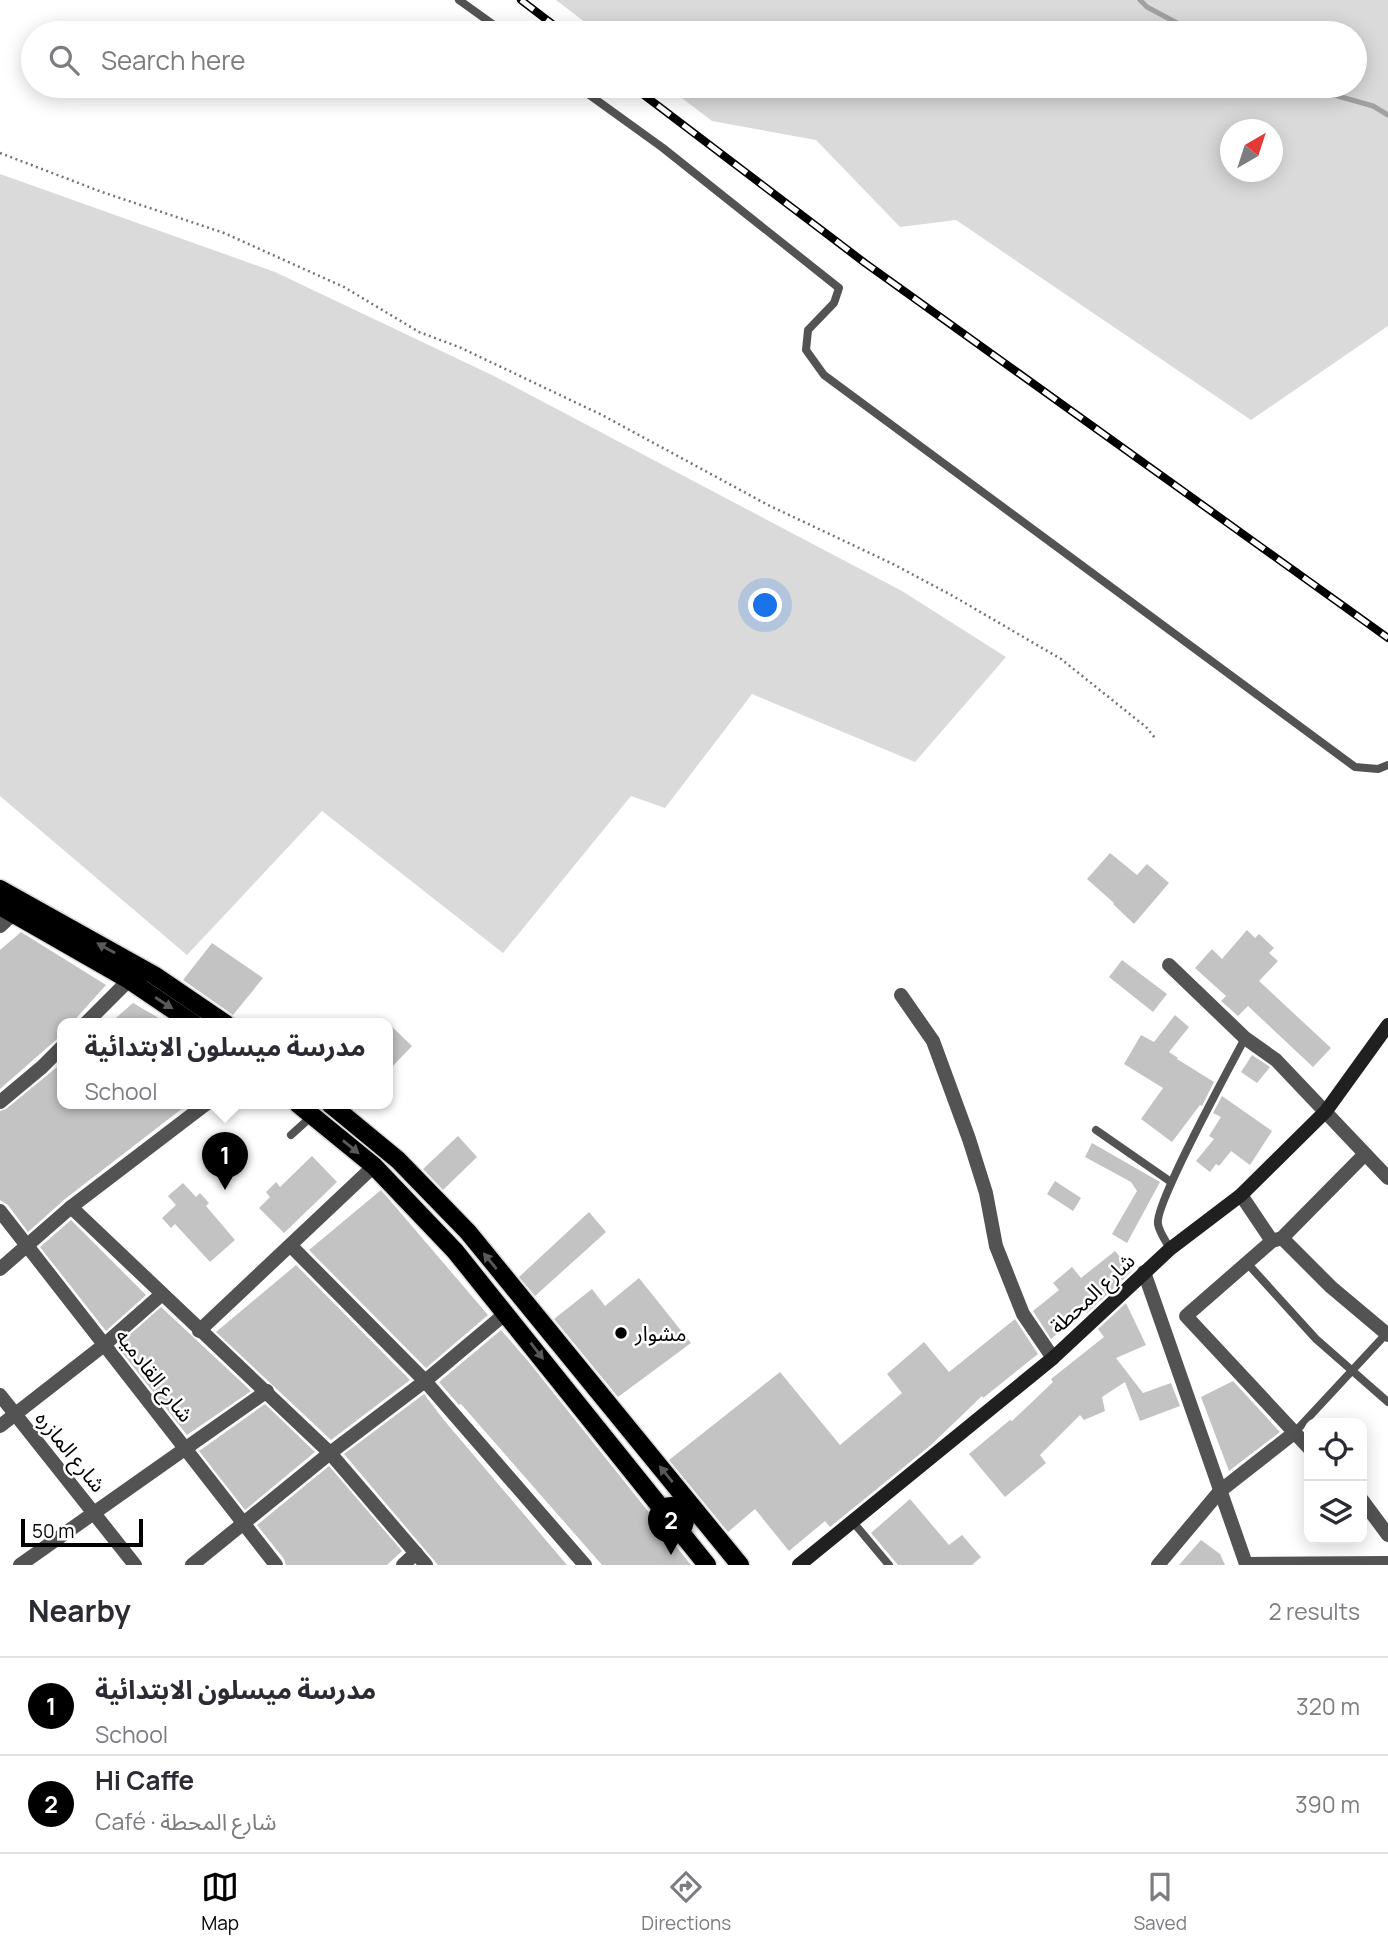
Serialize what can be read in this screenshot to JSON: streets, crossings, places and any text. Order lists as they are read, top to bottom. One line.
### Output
{"streets":{"main road":["شارع المحطة"],"street":["شارع القادميه","شارع المازره"]},"places":["مشوار"],"scale_bar":"50 m","north":"top right","page":{"search":"Search here","popup":["مدرسة ميسلون الابتدائية","School"],"pins":["1","2"],"scale":"50 m","heading":["Nearby","2 results"],"list":[{"mark":"1","name":"مدرسة ميسلون الابتدائية","note":"School","value":"320 m"},{"mark":"2","name":"Hi Caffe","note":"Café · شارع المحطة","value":"390 m"}],"nav":["Map","Directions","Saved"]}}
